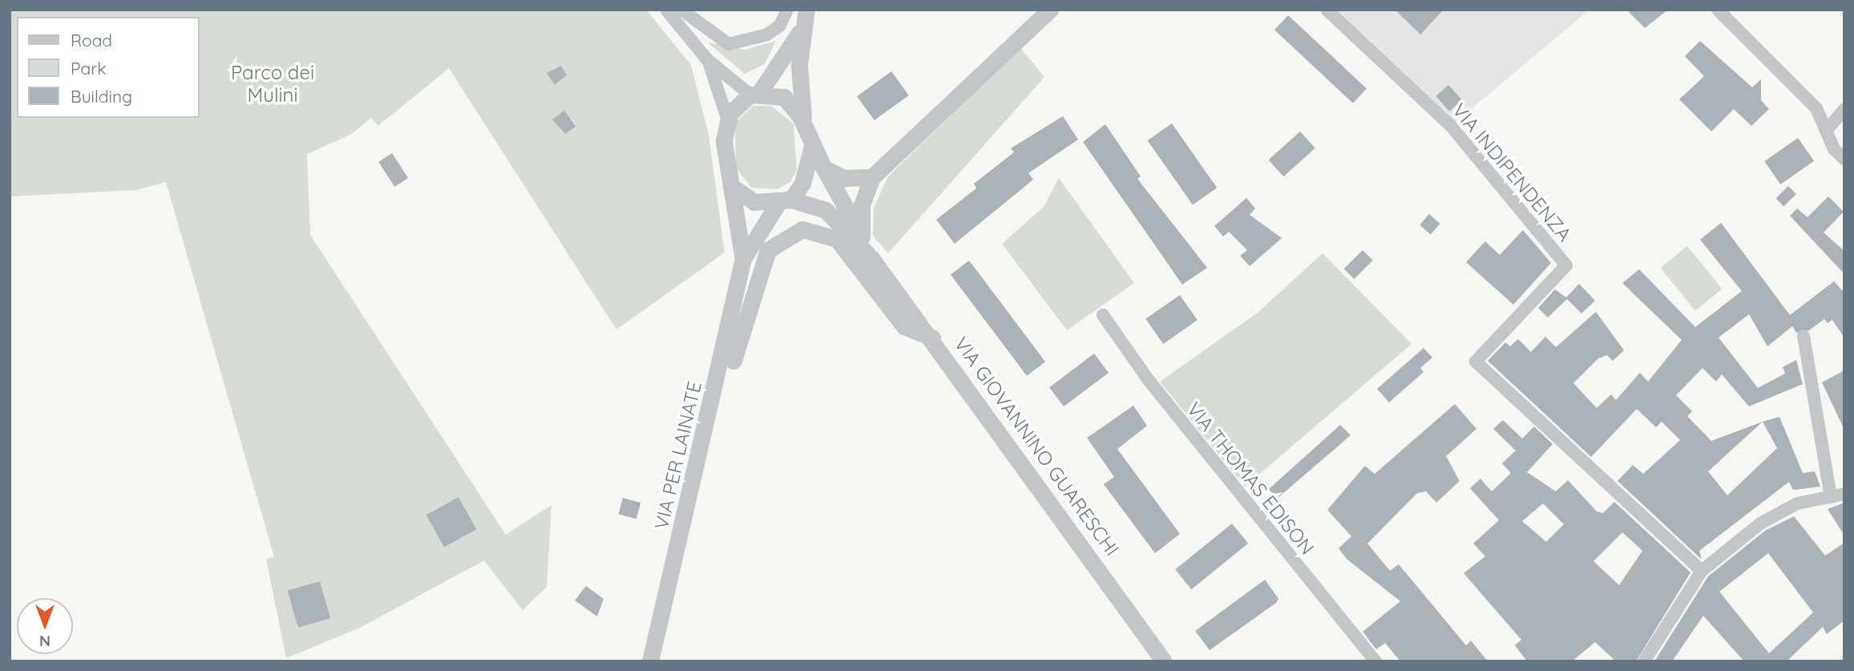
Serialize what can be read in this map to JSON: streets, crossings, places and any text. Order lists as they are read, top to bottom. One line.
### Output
{"streets":{"street":["VIA INDIPENDENZA","VIA GIOVANNINO GUARESCHI","VIA PER LAINATE","VIA THOMAS EDISON"]},"parks":["Parco dei Mulini"],"legend":["Road","Park","Building"],"north":"bottom"}
